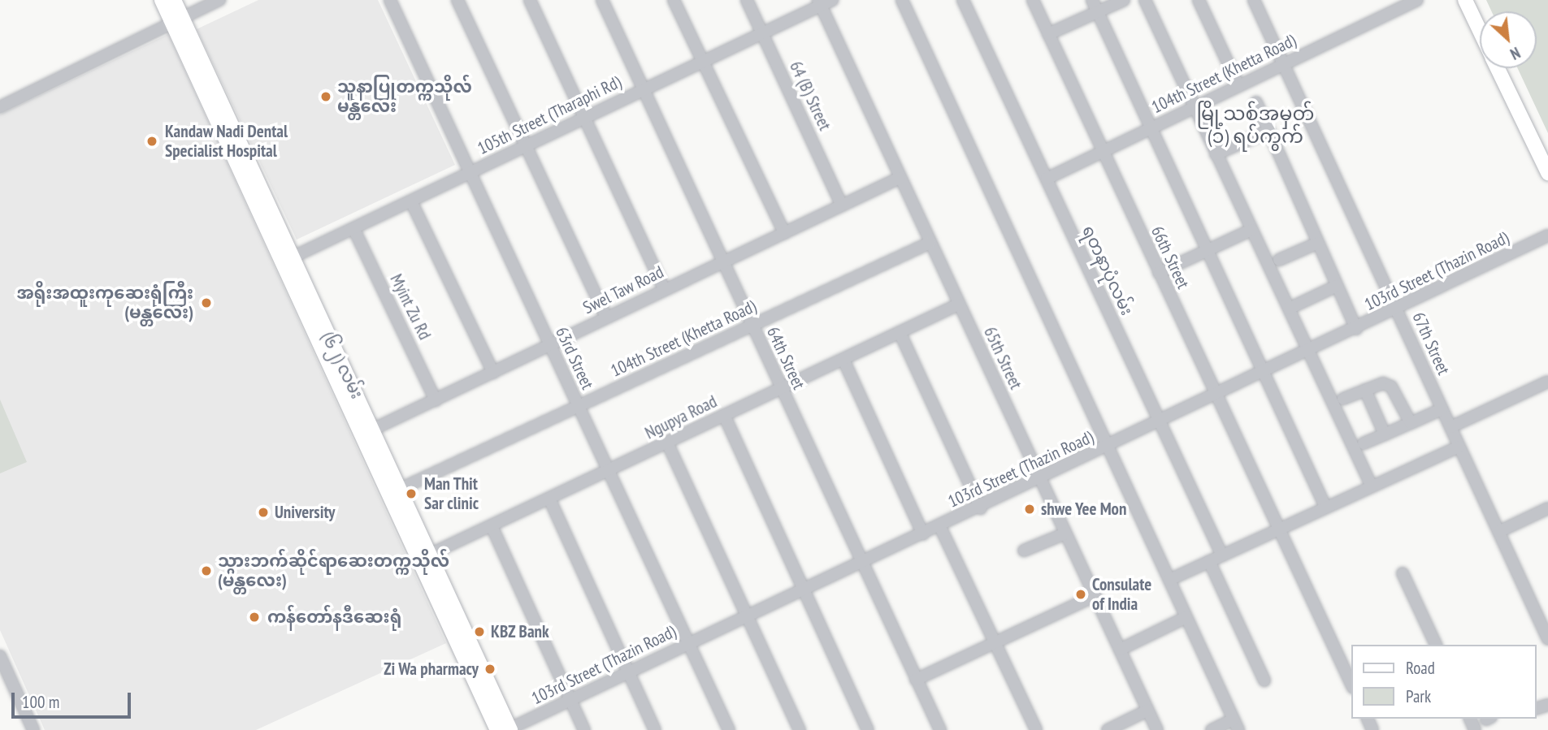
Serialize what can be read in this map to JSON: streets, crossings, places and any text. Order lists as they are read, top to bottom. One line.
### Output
{"streets":{"main road":["(၆၂) လမ်း"],"street":["104th Street (Khetta Road)","64 (B) Street","105th Street (Tharaphi Rd)","66th Street","ရတနာပုံလမ်း","103rd Street (Thazin Road)","Swel Taw Road","Myint Zu Rd","67th Street","63rd Street","64th Street","65th Street","Ngupya Road"]},"crossings":[["104th Street (Khetta Road)","66th Street"],["104th Street (Khetta Road)","ရတနာပုံလမ်း"],["104th Street (Khetta Road)","67th Street"],["104th Street (Khetta Road)","63rd Street"],["104th Street (Khetta Road)","64th Street"],["104th Street (Khetta Road)","65th Street"],["104th Street (Khetta Road)","(၆၂) လမ်း"],["64 (B) Street","105th Street (Tharaphi Rd)"],["64 (B) Street","Swel Taw Road"],["105th Street (Tharaphi Rd)","Myint Zu Rd"],["105th Street (Tharaphi Rd)","63rd Street"],["105th Street (Tharaphi Rd)","64th Street"],["105th Street (Tharaphi Rd)","65th Street"],["105th Street (Tharaphi Rd)","(၆၂) လမ်း"],["66th Street","103rd Street (Thazin Road)"],["ရတနာပုံလမ်း","103rd Street (Thazin Road)"],["103rd Street (Thazin Road)","67th Street"],["103rd Street (Thazin Road)","63rd Street"],["103rd Street (Thazin Road)","64th Street"],["103rd Street (Thazin Road)","65th Street"],["103rd Street (Thazin Road)","(၆၂) လမ်း"],["Swel Taw Road","Myint Zu Rd"],["Swel Taw Road","63rd Street"],["Swel Taw Road","64th Street"],["Swel Taw Road","65th Street"],["Swel Taw Road","(၆၂) လမ်း"],["63rd Street","Ngupya Road"],["64th Street","Ngupya Road"],["65th Street","Ngupya Road"],["(၆၂) လမ်း","Ngupya Road"]],"districts":["မြို့သစ်အမှတ် (၁) ရပ်ကွက်"],"places":["သူနာပြုတက္ကသိုလ် မန္တလေး","Kandaw Nadi Dental Specialist Hospital","အရိုးအထူးကုဆေးရုံကြီး (မန္တလေး)","Man Thit Sar clinic","shwe Yee Mon","University","သွားဘက်ဆိုင်ရာဆေးတက္ကသိုလ် (မန္တလေး)","Consulate of India","ကန်တော်နဒီဆေးရုံ","KBZ Bank","Zi Wa pharmacy"],"legend":["Road","Park"],"scale_bar":"100 m","north":"bottom right"}
